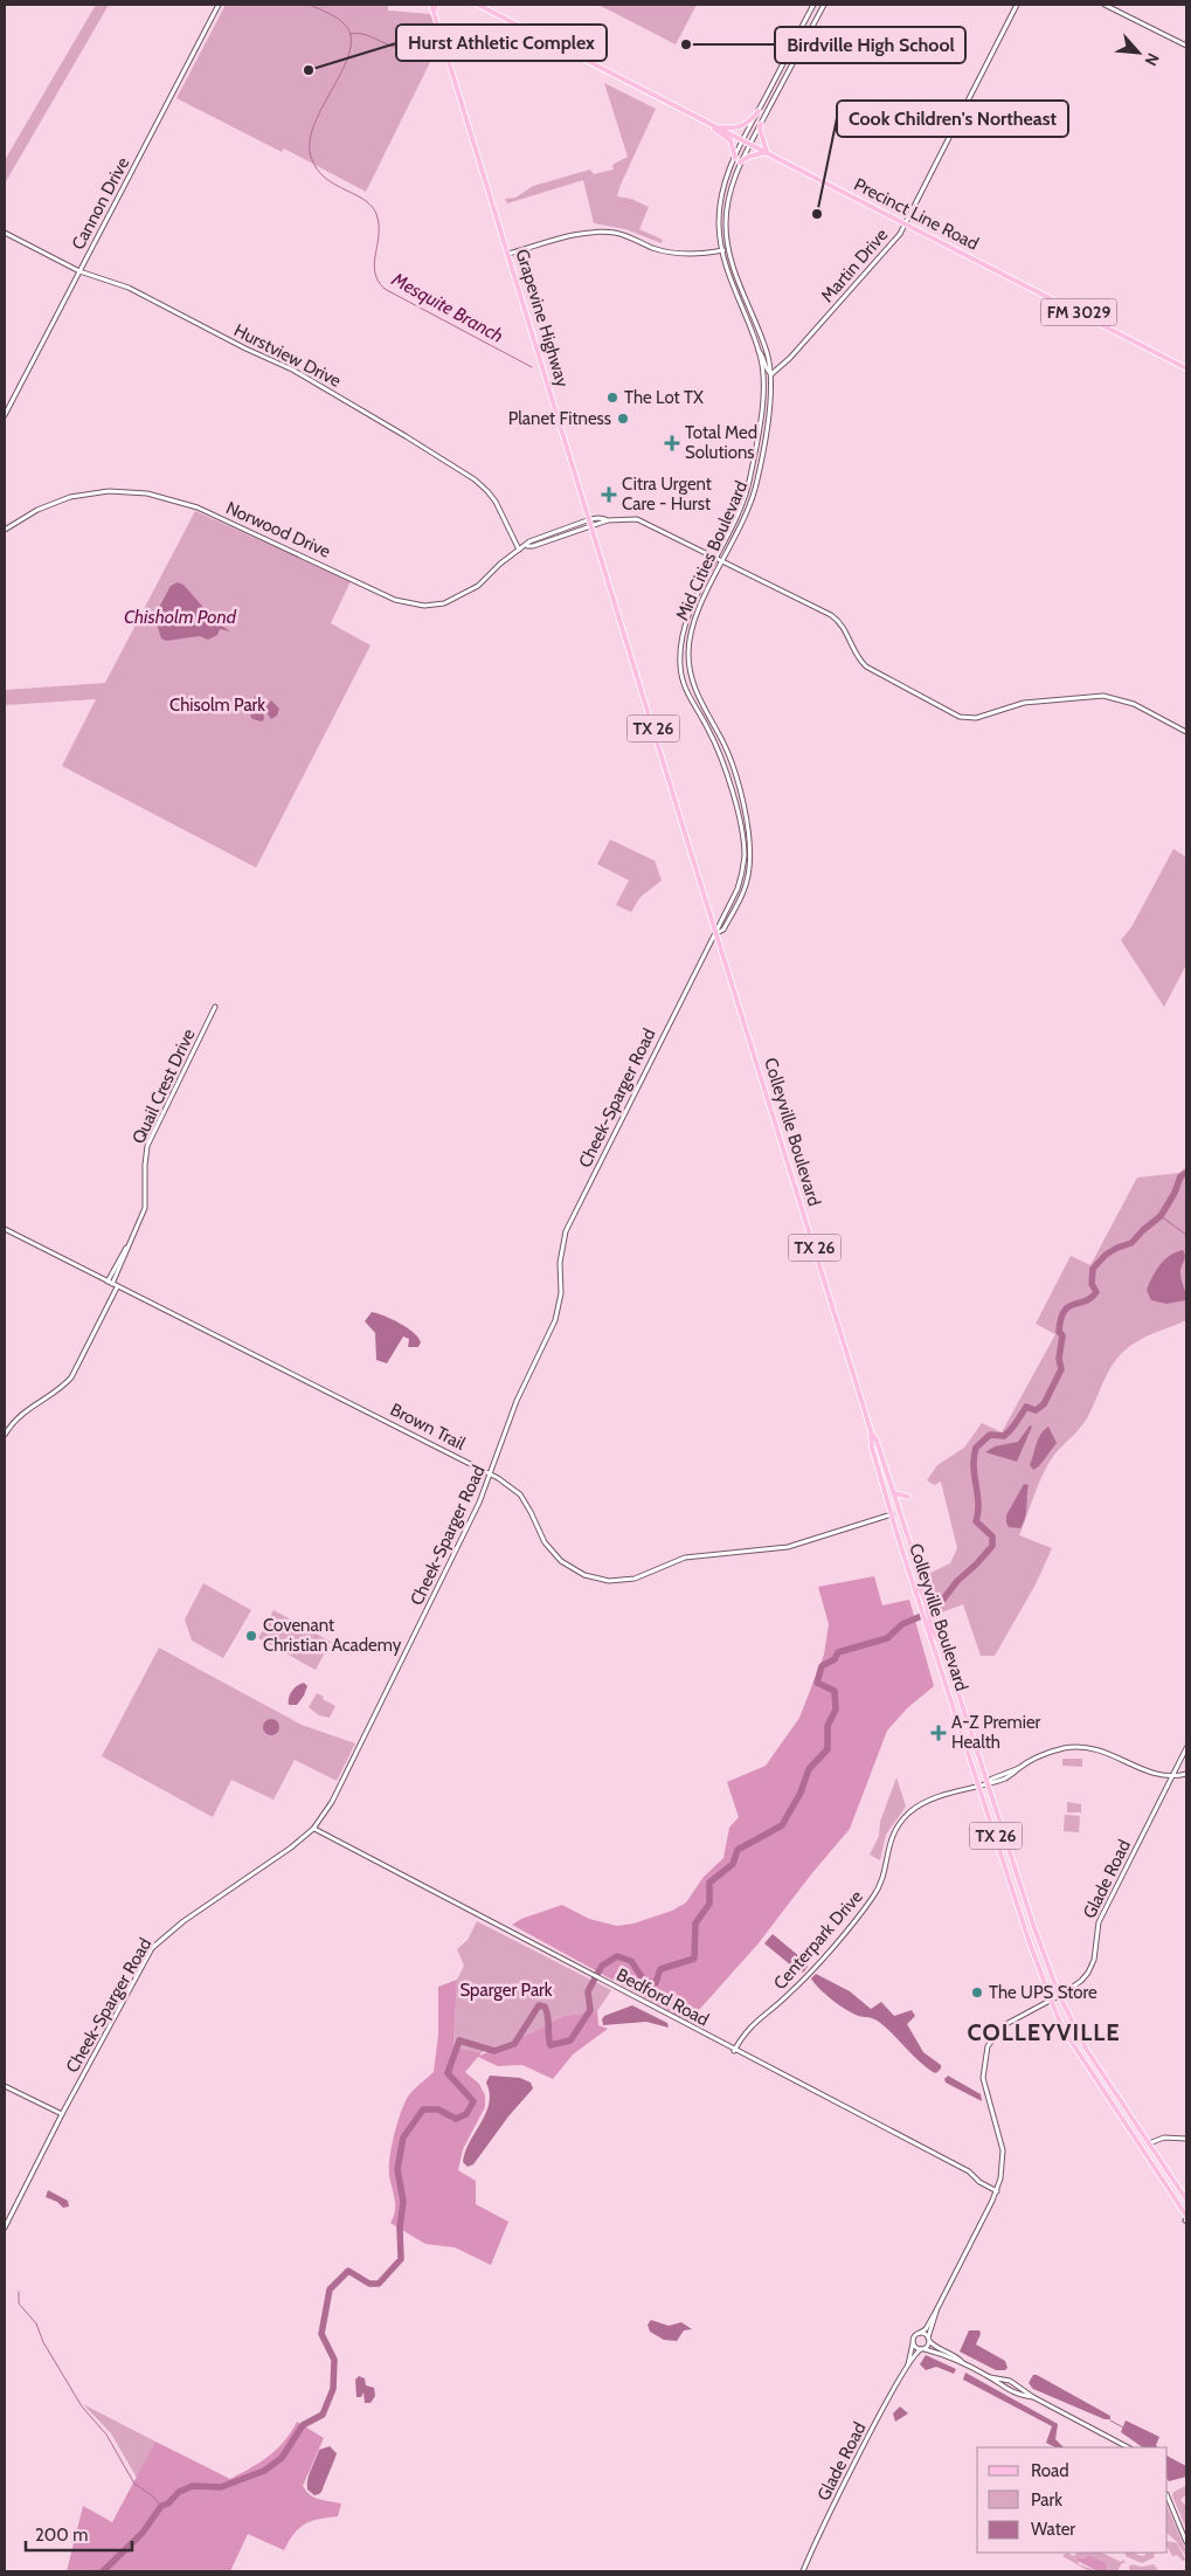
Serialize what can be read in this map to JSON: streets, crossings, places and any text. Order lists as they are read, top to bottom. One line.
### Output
{"streets":{"main road":["Precinct Line Road","FM 3029","Grapevine Highway","TX 26","Colleyville Boulevard"],"street":["Cannon Drive","Martin Drive","Hurstview Drive","Norwood Drive","Mid Cities Boulevard","Quail Crest Drive","Cheek-Sparger Road","Brown Trail","Glade Road","Centerpark Drive","Bedford Road"]},"crossings":[["Cannon Drive","Hurstview Drive"],["Precinct Line Road","Martin Drive"],["Precinct Line Road","Mid Cities Boulevard"],["Martin Drive","Mid Cities Boulevard"],["Grapevine Highway","Norwood Drive"],["Grapevine Highway","Colleyville Boulevard"],["Hurstview Drive","Norwood Drive"],["Mid Cities Boulevard","Cheek-Sparger Road"],["Mid Cities Boulevard","Colleyville Boulevard"],["Quail Crest Drive","Brown Trail"],["Cheek-Sparger Road","Colleyville Boulevard"],["Cheek-Sparger Road","Brown Trail"],["Cheek-Sparger Road","Bedford Road"],["Colleyville Boulevard","Brown Trail"],["Colleyville Boulevard","Glade Road"],["Colleyville Boulevard","Centerpark Drive"],["Glade Road","Centerpark Drive"],["Glade Road","Bedford Road"],["Centerpark Drive","Bedford Road"]],"districts":["COLLEYVILLE"],"water":["Mesquite Branch","Chisholm Pond"],"parks":["Chisolm Park","Sparger Park"],"places":{"other":["Birdville High School","Hurst Athletic Complex","Cook Children's Northeast","The Lot TX","Planet Fitness","Covenant Christian Academy","The UPS Store"],"health":["Total Med Solutions","Citra Urgent Care - Hurst","A-Z Premier Health"]},"legend":["Road","Park","Water"],"scale_bar":"200 m","north":"bottom right"}
